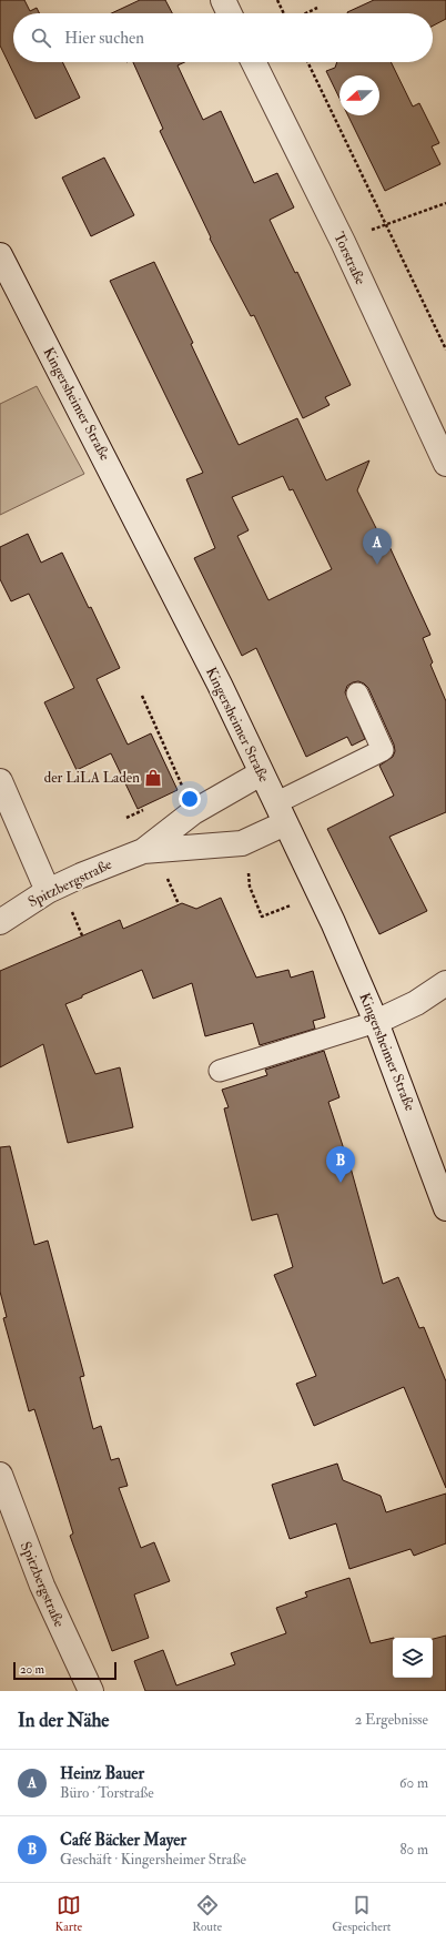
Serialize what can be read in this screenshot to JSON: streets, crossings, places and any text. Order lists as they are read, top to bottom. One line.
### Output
{"streets":{"street":["Torstraße","Kingersheimer Straße","Spitzbergstraße"]},"crossings":[["Kingersheimer Straße","Spitzbergstraße"]],"places":{"shop":["der LiLA Laden"]},"scale_bar":"20 m","north":"left","page":{"search":"Hier suchen","pins":["A","B"],"scale":"20 m","heading":["In der Nähe","2 Ergebnisse"],"list":[{"mark":"A","name":"Heinz Bauer","note":"Büro · Torstraße","value":"60 m"},{"mark":"B","name":"Café Bäcker Mayer","note":"Geschäft · Kingersheimer Straße","value":"80 m"}],"nav":["Karte","Route","Gespeichert"]}}
